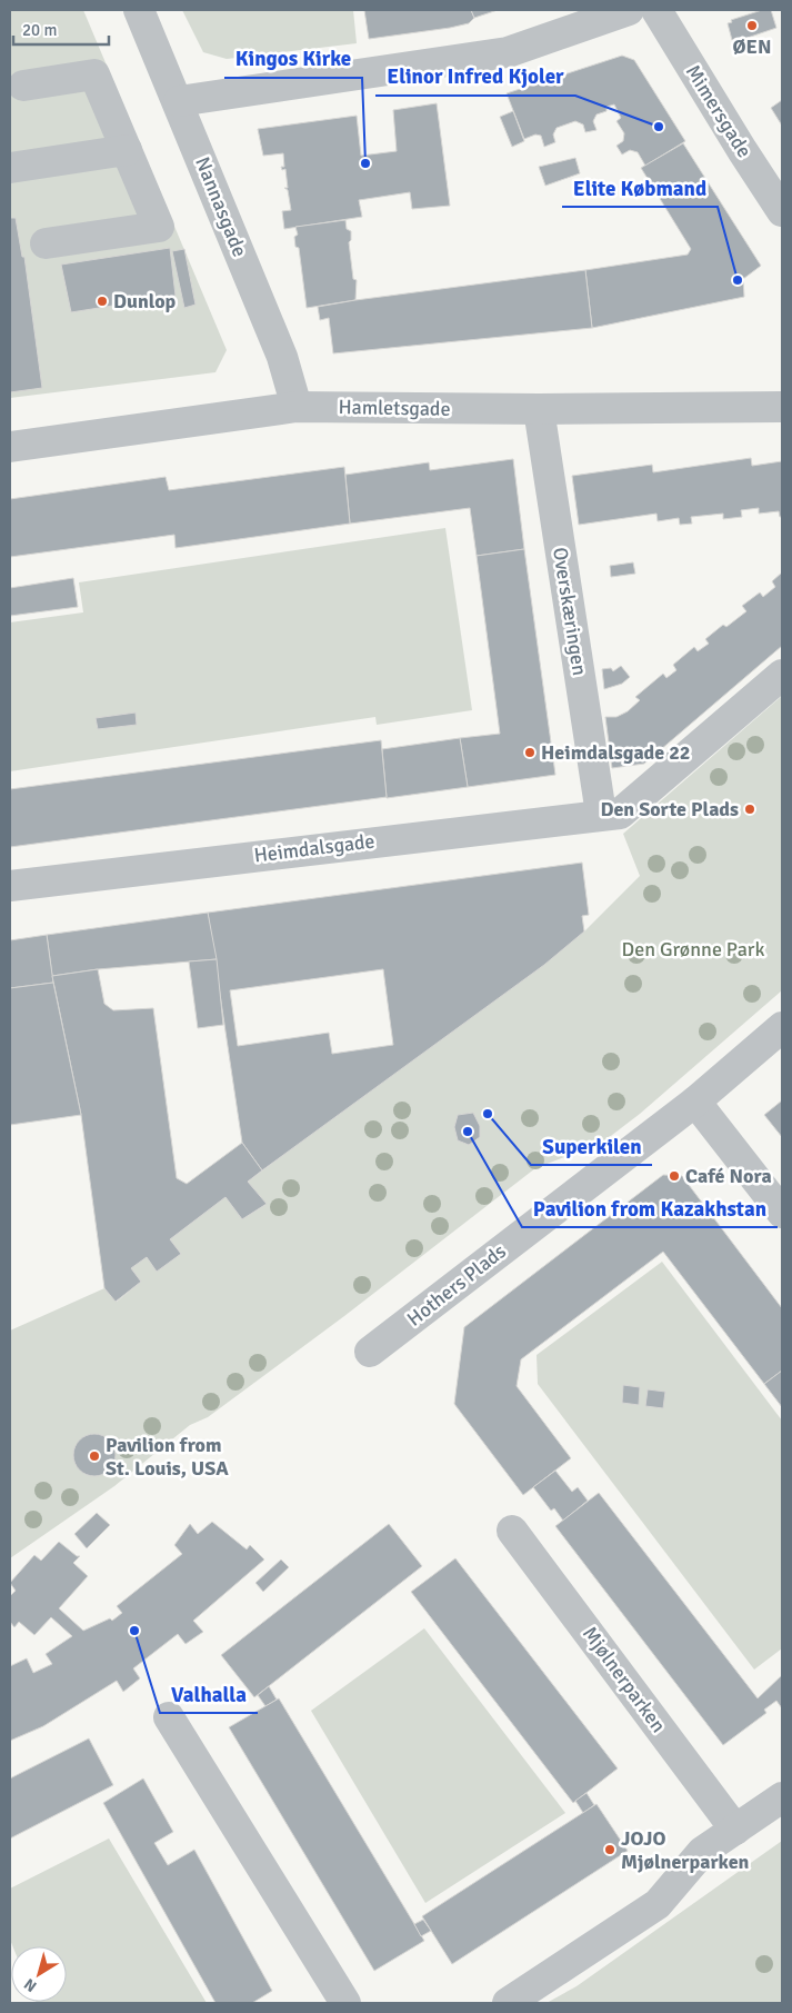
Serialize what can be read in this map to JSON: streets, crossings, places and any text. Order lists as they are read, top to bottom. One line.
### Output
{"streets":{"street":["Mimersgade","Nannasgade","Hamletsgade","Overskæringen","Heimdalsgade","Hothers Plads","Mjølnerparken"]},"crossings":[["Nannasgade","Hamletsgade"],["Hamletsgade","Overskæringen"],["Overskæringen","Heimdalsgade"]],"parks":["Den Grønne Park"],"places":["ØEN","Elinor Infred Kjoler","Kingos Kirke","Elite Købmand","Dunlop","Heimdalsgade 22","Den Sorte Plads","Superkilen","Pavilion from Kazakhstan","Café Nora","Pavilion from St. Louis, USA","Valhalla","JOJO Mjølnerparken"],"scale_bar":"20 m","north":"bottom left"}
